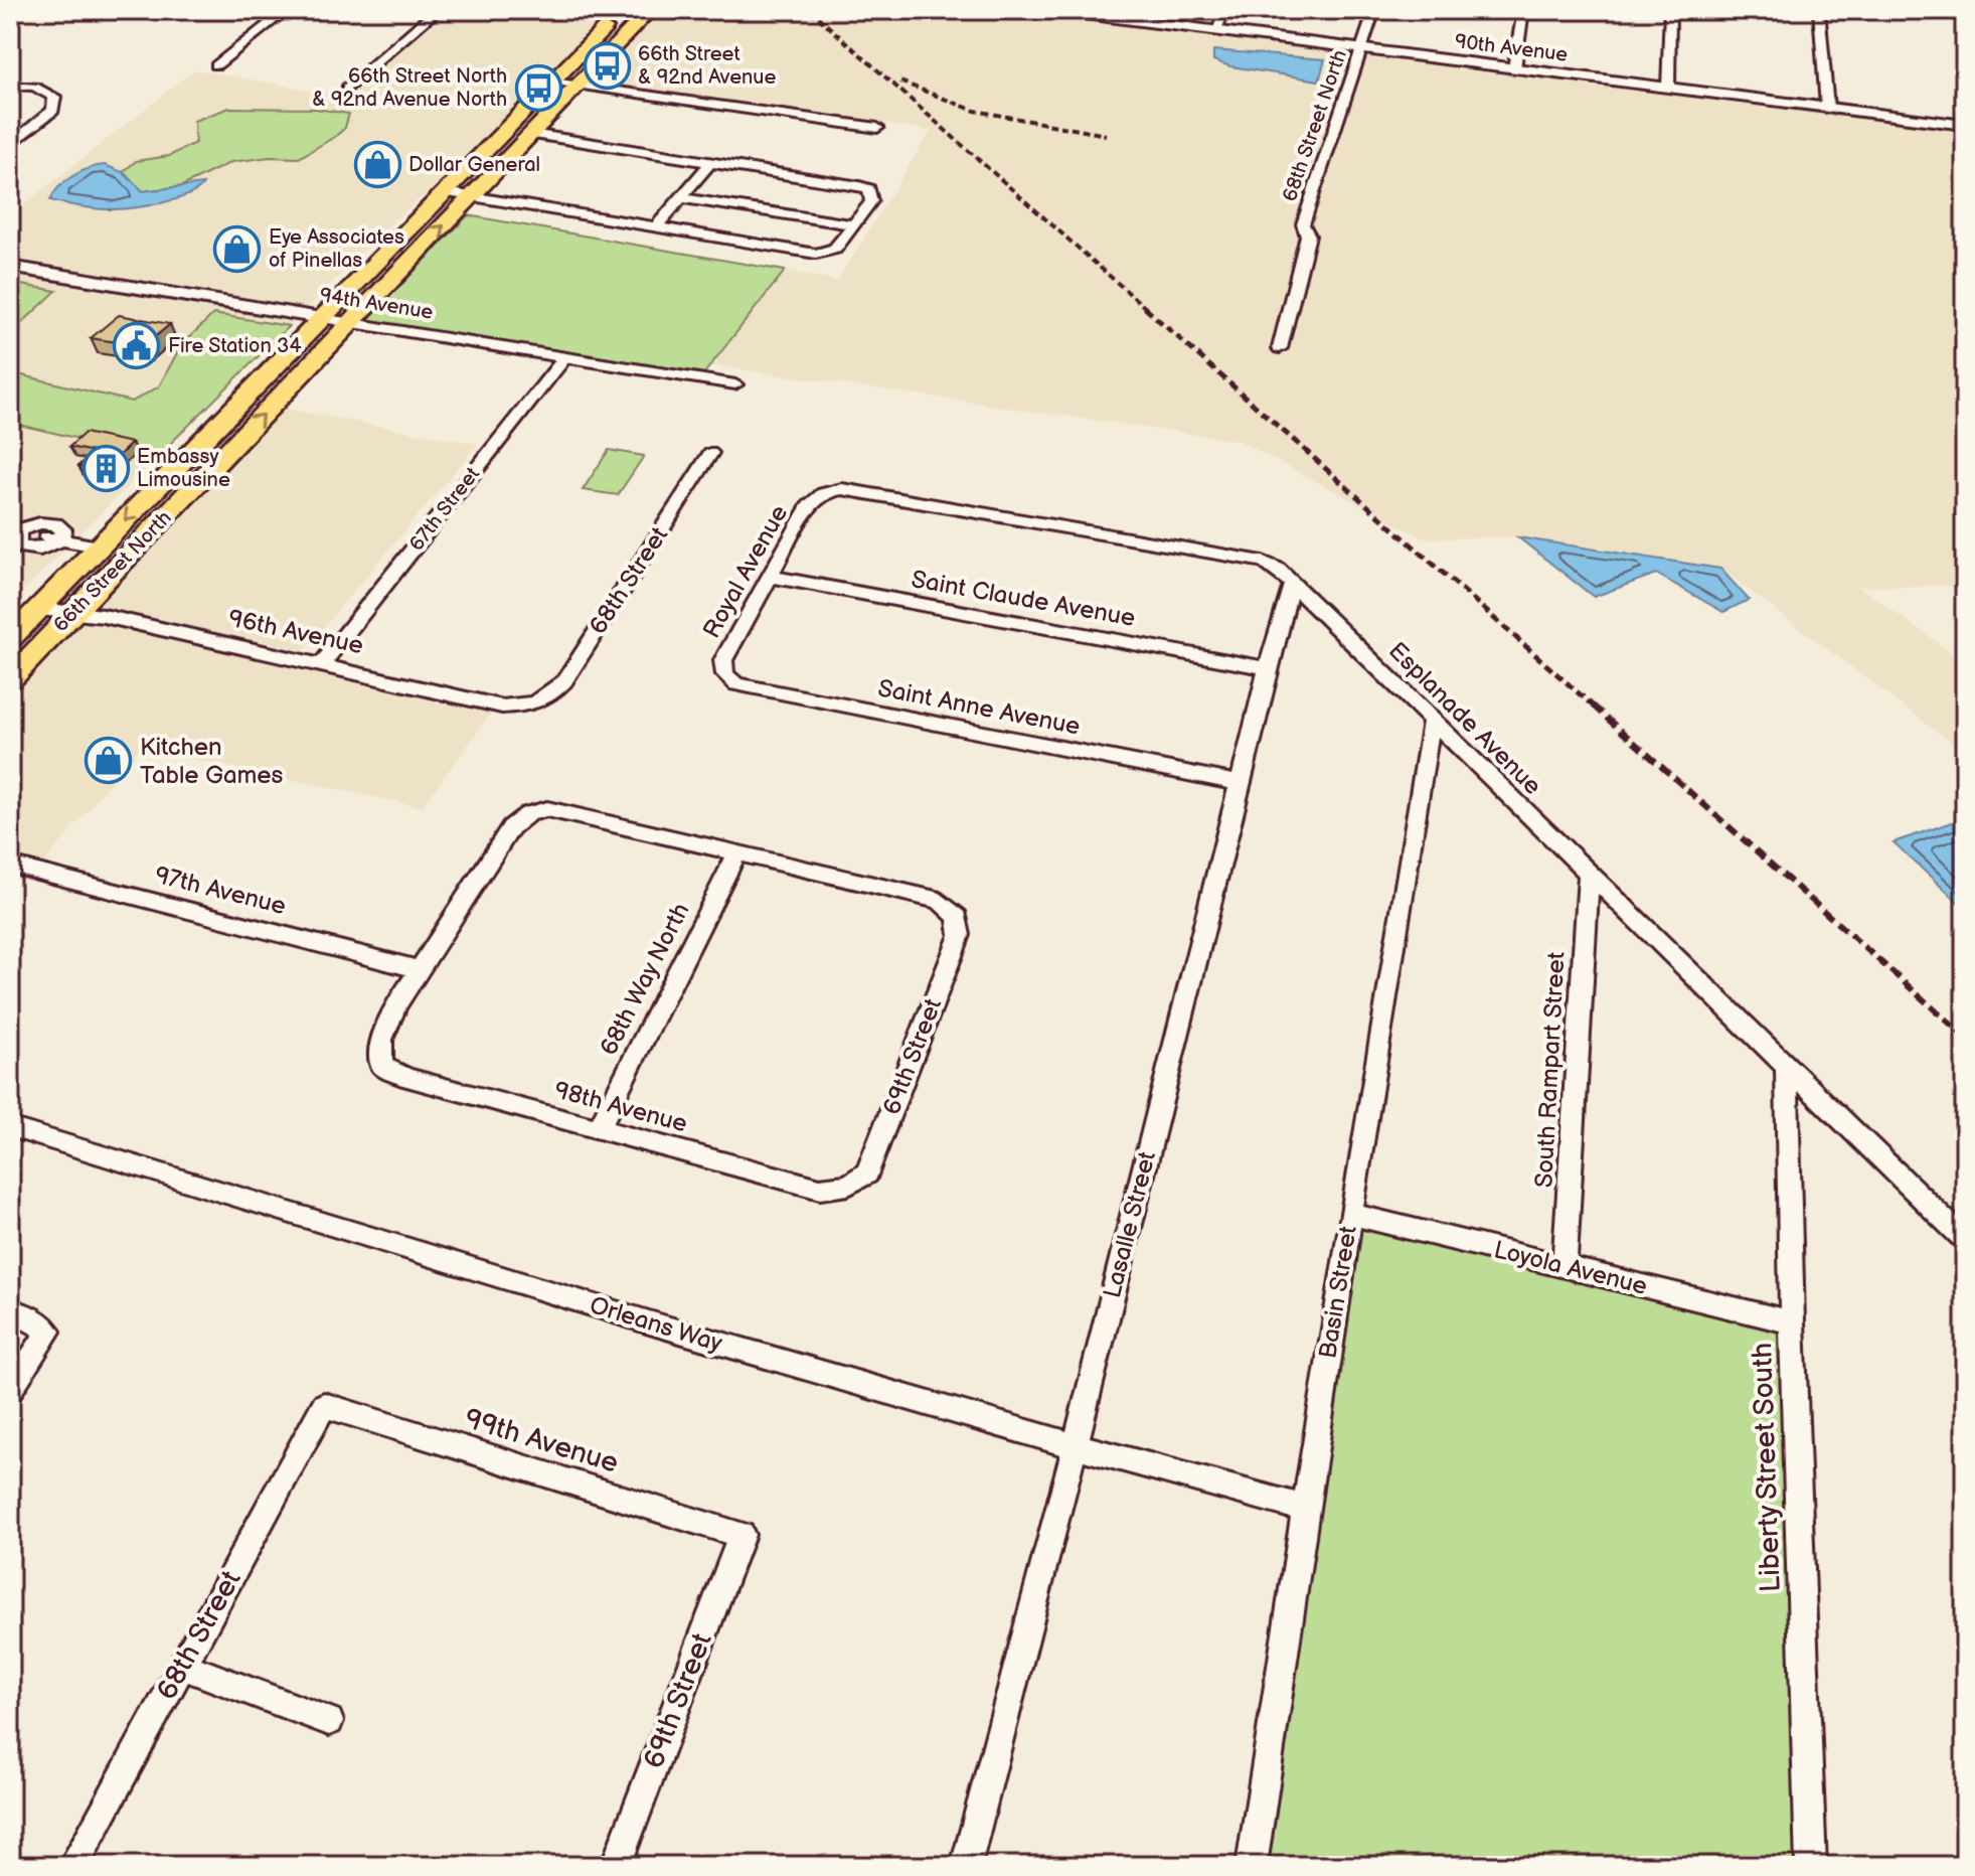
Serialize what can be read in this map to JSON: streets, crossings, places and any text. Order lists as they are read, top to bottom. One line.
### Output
{"streets":{"main road":["66th Street North"],"street":["90th Avenue","68th Street North","94th Avenue","67th Street","Royal Avenue","68th Street","Saint Claude Avenue","96th Avenue","Saint Anne Avenue","Esplanade Avenue","97th Avenue","68th Way North","69th Street","South Rampart Street","98th Avenue","Lasalle Street","Loyola Avenue","Basin Street","Orleans Way","99th Avenue","Liberty Street South"]},"crossings":[["90th Avenue","68th Street North"],["94th Avenue","67th Street"],["94th Avenue","66th Street North"],["67th Street","96th Avenue"],["66th Street North","96th Avenue"],["Royal Avenue","Saint Claude Avenue"],["Royal Avenue","Saint Anne Avenue"],["Royal Avenue","Esplanade Avenue"],["68th Street","96th Avenue"],["68th Street","99th Avenue"],["Saint Claude Avenue","Lasalle Street"],["Saint Anne Avenue","Lasalle Street"],["Esplanade Avenue","South Rampart Street"],["Esplanade Avenue","Lasalle Street"],["Esplanade Avenue","Basin Street"],["Esplanade Avenue","Liberty Street South"],["97th Avenue","98th Avenue"],["68th Way North","69th Street"],["68th Way North","98th Avenue"],["69th Street","98th Avenue"],["69th Street","99th Avenue"],["South Rampart Street","Loyola Avenue"],["Lasalle Street","Orleans Way"],["Loyola Avenue","Basin Street"],["Loyola Avenue","Liberty Street South"],["Basin Street","Orleans Way"]],"places":{"bus stop":["66th Street & 92nd Avenue","66th Street North & 92nd Avenue North"],"shop":["Dollar General","Eye Associates of Pinellas","Kitchen Table Games"],"public building":["Fire Station 34"],"building":["Embassy Limousine"]}}
